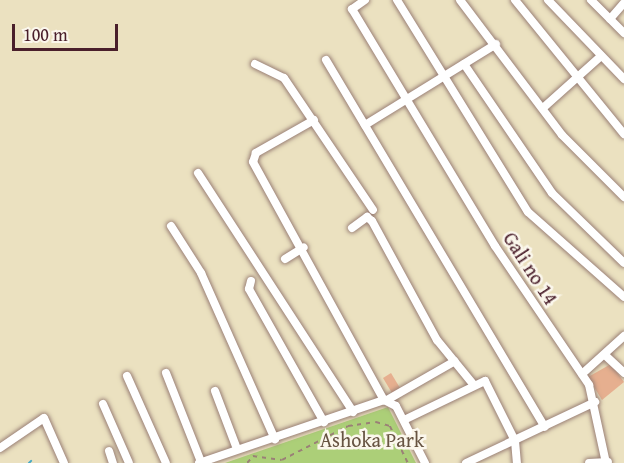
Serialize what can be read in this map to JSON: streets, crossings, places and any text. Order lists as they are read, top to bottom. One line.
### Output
{"streets":{"street":["Gali no 14"]},"parks":["Ashoka Park"],"scale_bar":"100 m"}
